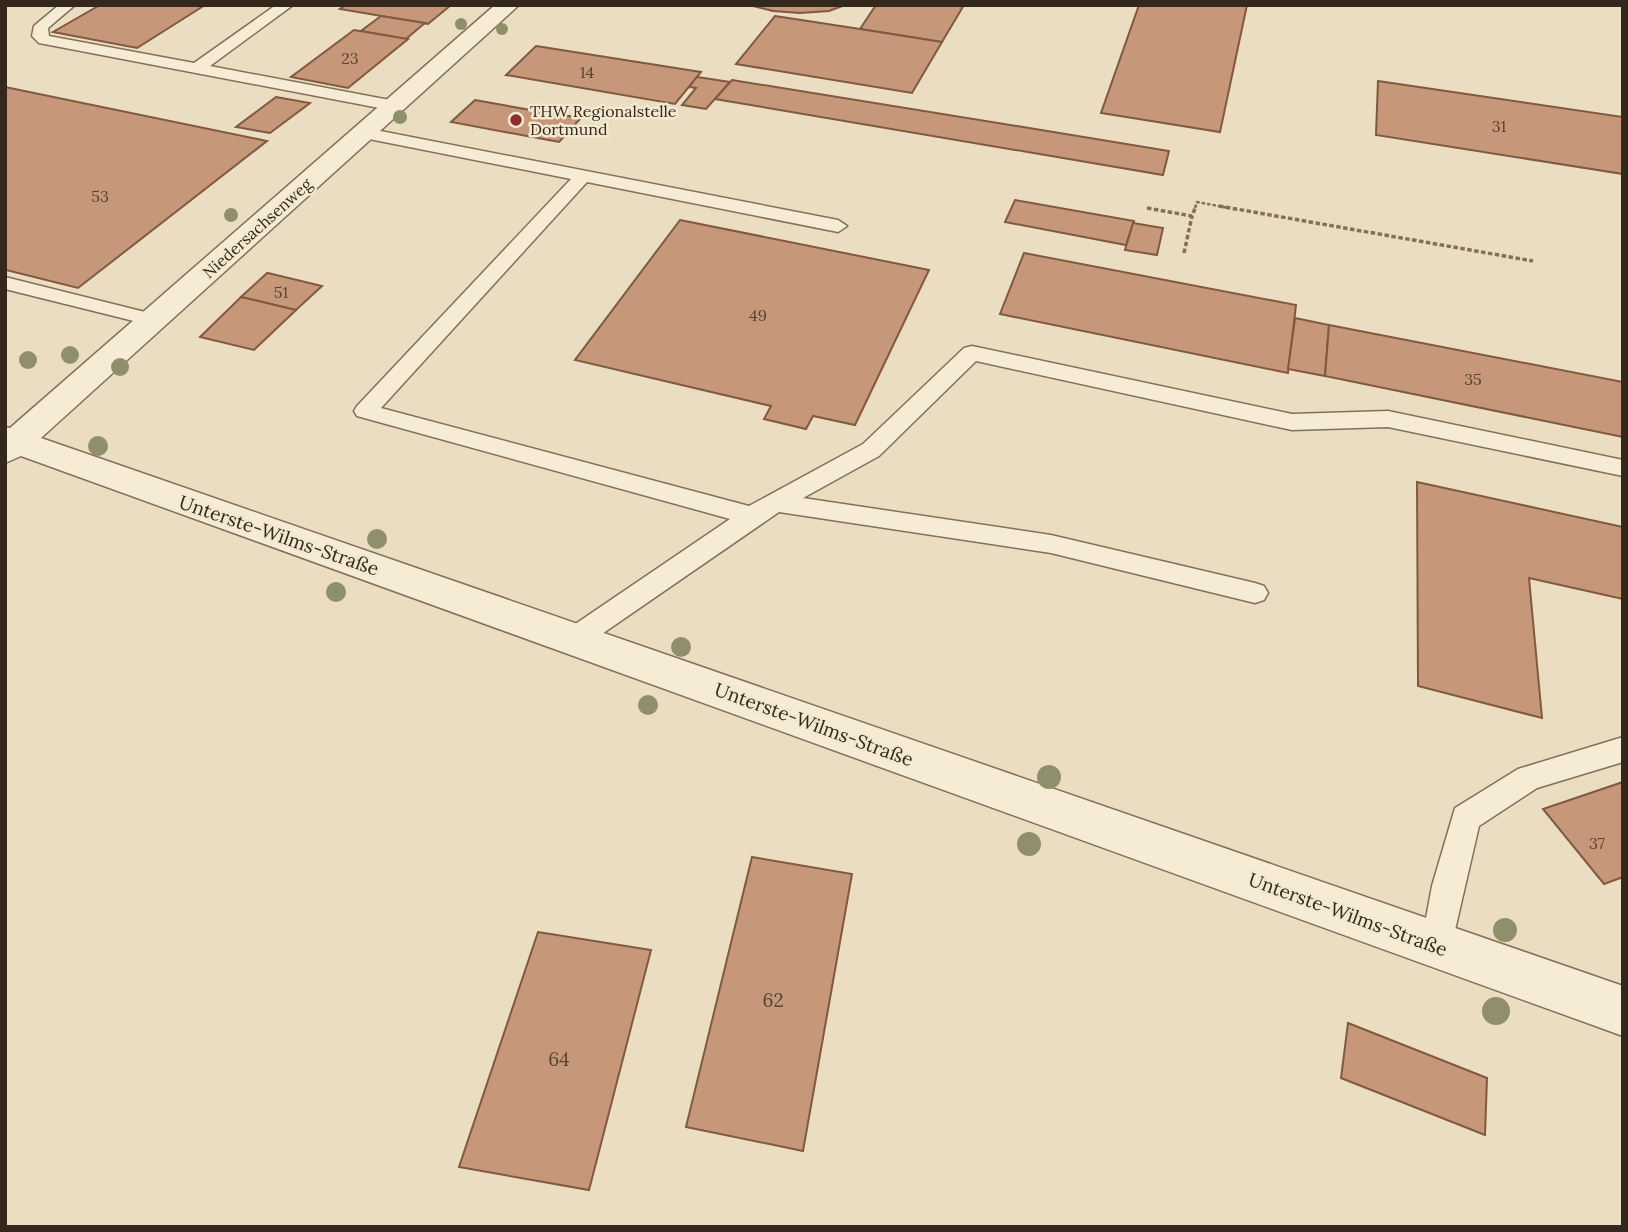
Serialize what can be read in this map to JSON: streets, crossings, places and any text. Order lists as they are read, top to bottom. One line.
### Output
{"streets":{"street":["Niedersachsenweg","Unterste-Wilms-Straße"]},"crossings":[["Niedersachsenweg","Unterste-Wilms-Straße"]],"places":["THW Regionalstelle Dortmund"],"house_numbers":["23","14","31","53","51","49","35","37","62","64"]}
